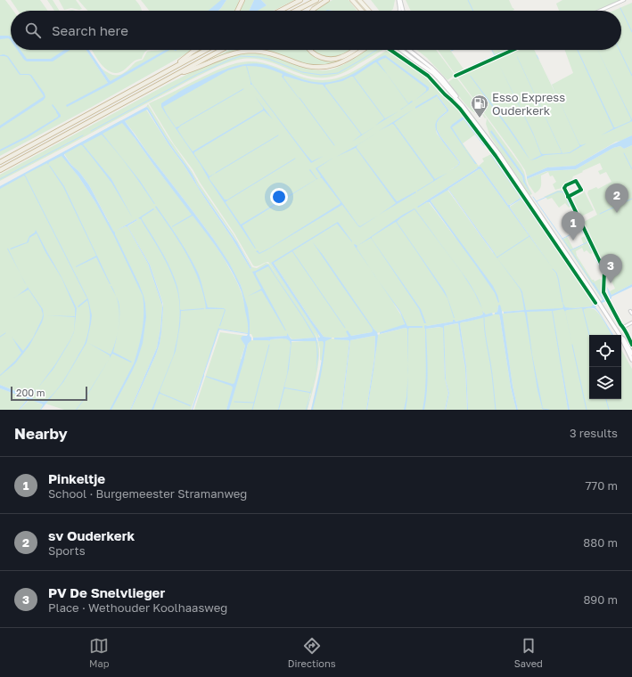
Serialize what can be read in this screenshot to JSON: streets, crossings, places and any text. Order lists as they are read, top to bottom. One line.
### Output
{"places":{"fuel station":["Esso Express Ouderkerk"]},"scale_bar":"200 m","page":{"search":"Search here","pins":["2","1","3"],"scale":"200 m","heading":["Nearby","3 results"],"list":[{"mark":"1","name":"Pinkeltje","note":"School · Burgemeester Stramanweg","value":"770 m"},{"mark":"2","name":"sv Ouderkerk","note":"Sports","value":"880 m"},{"mark":"3","name":"PV De Snelvlieger","note":"Place · Wethouder Koolhaasweg","value":"890 m"}],"nav":["Map","Directions","Saved"]}}
